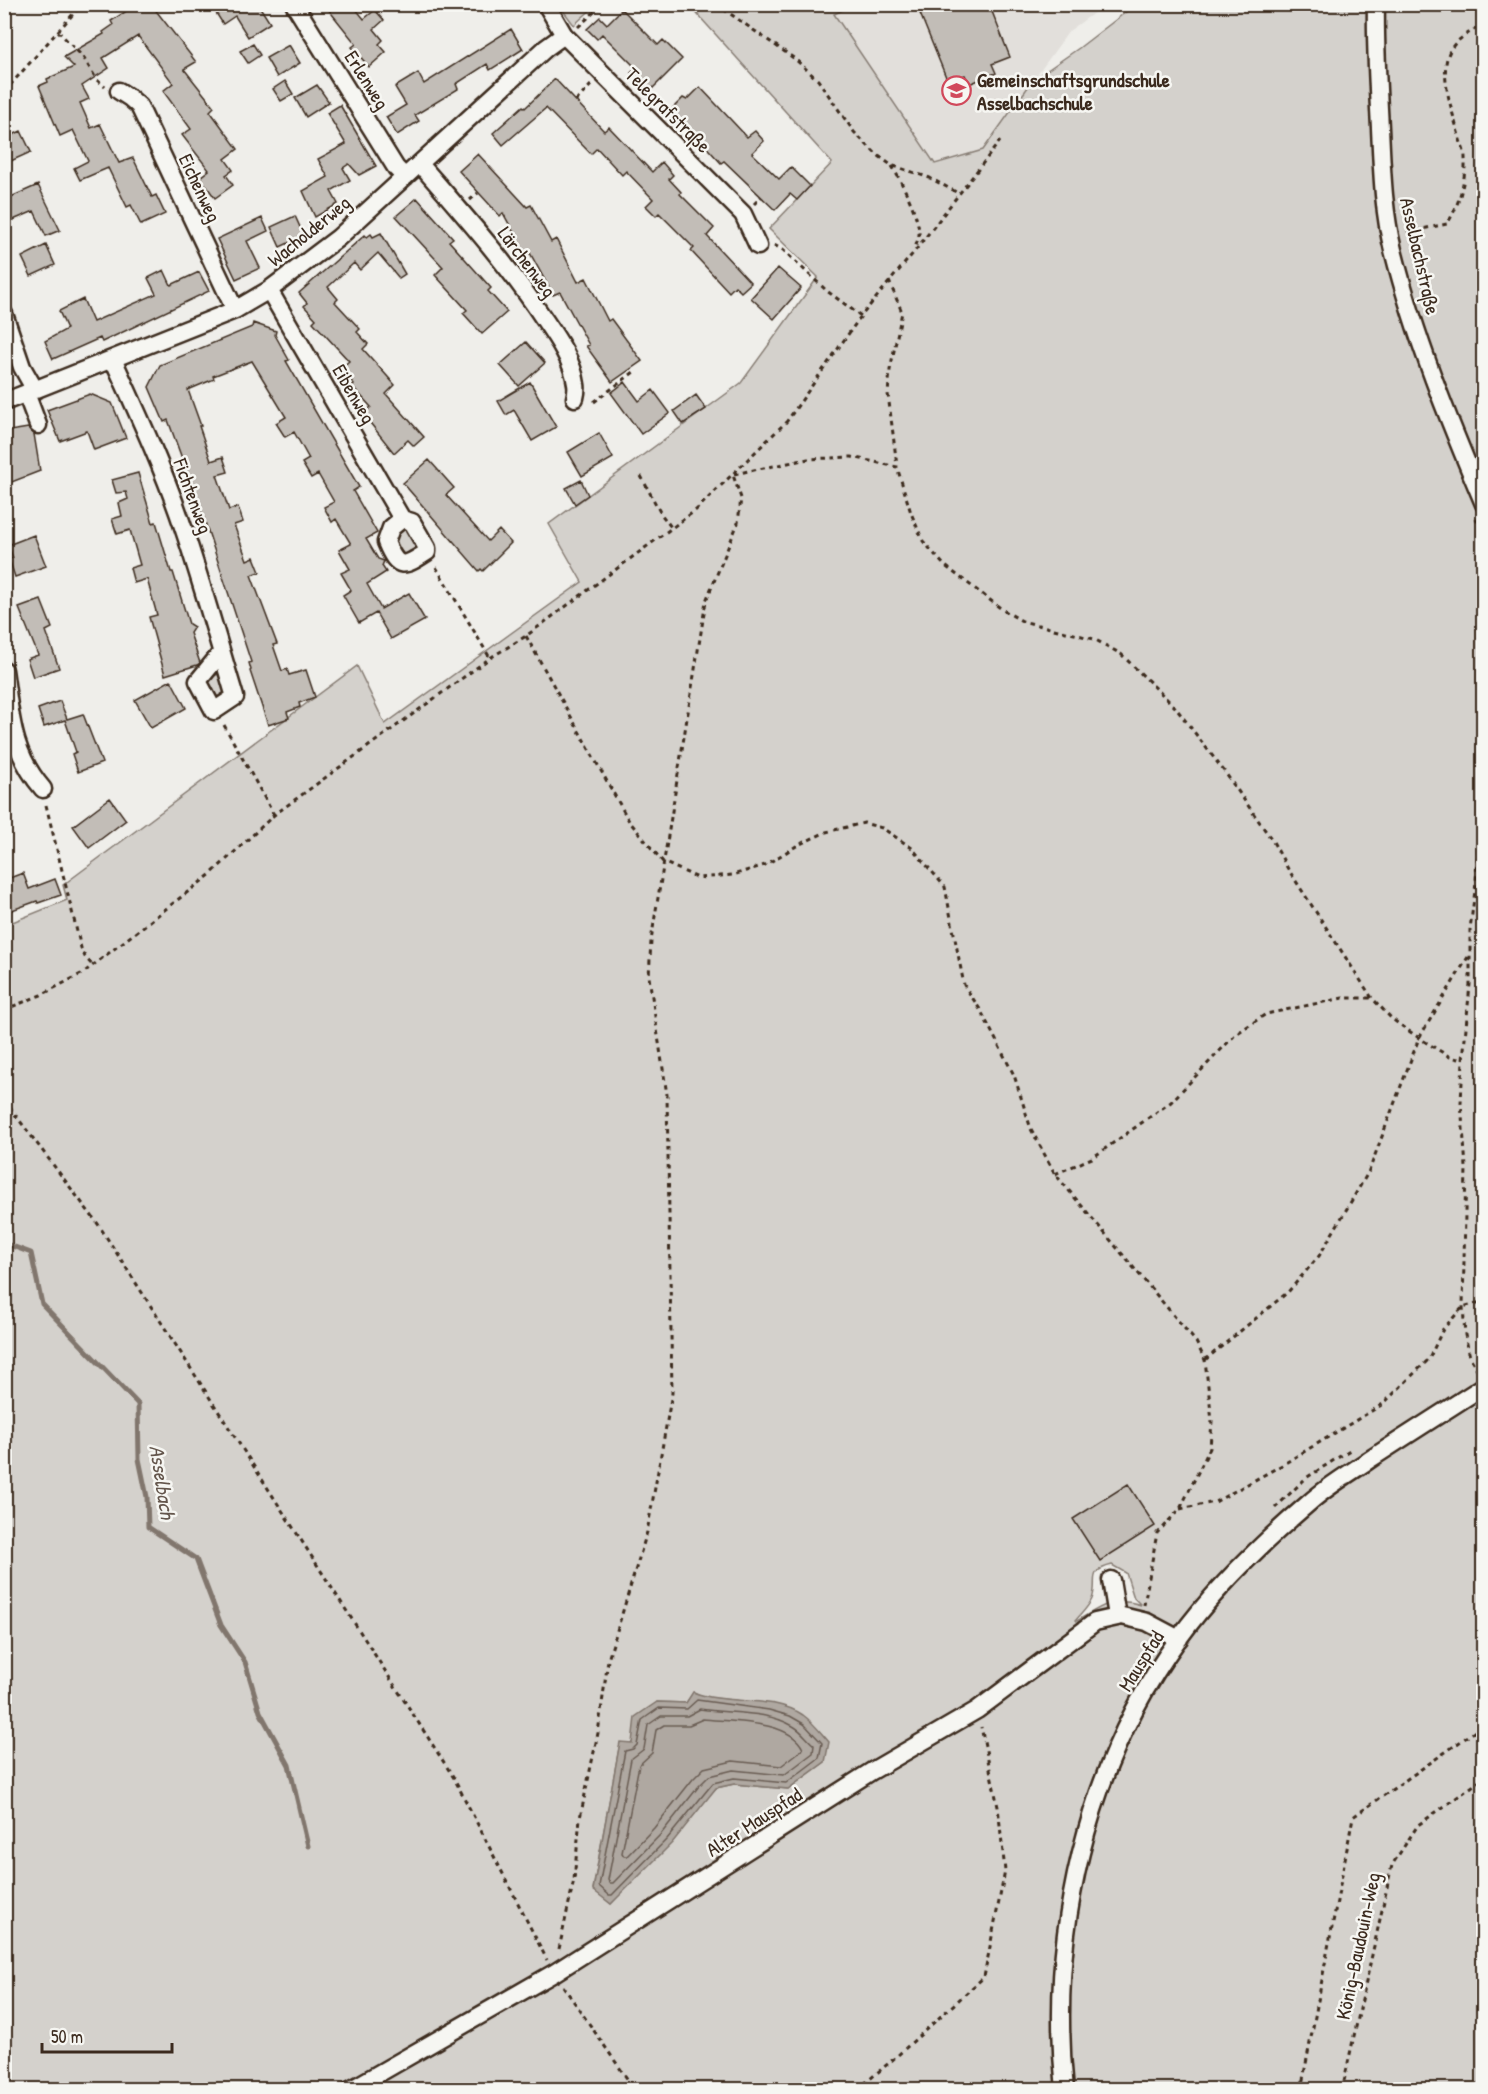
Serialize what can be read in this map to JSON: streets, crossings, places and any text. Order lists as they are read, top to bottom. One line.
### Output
{"streets":{"street":["Erlenweg","Telegrafstraße","Eichenweg","Wacholderweg","Asselbachstraße","Lärchenweg","Eibenweg","Fichtenweg","Mauspfad","Alter Mauspfad"],"path":["König-Baudouin-Weg"]},"crossings":[["Erlenweg","Wacholderweg"],["Telegrafstraße","Wacholderweg"],["Eichenweg","Wacholderweg"],["Wacholderweg","Lärchenweg"],["Wacholderweg","Eibenweg"],["Wacholderweg","Fichtenweg"],["Mauspfad","Alter Mauspfad"]],"water":["Asselbach"],"places":{"school or university":["Gemeinschaftsgrundschule Asselbachschule"]},"scale_bar":"50 m"}
